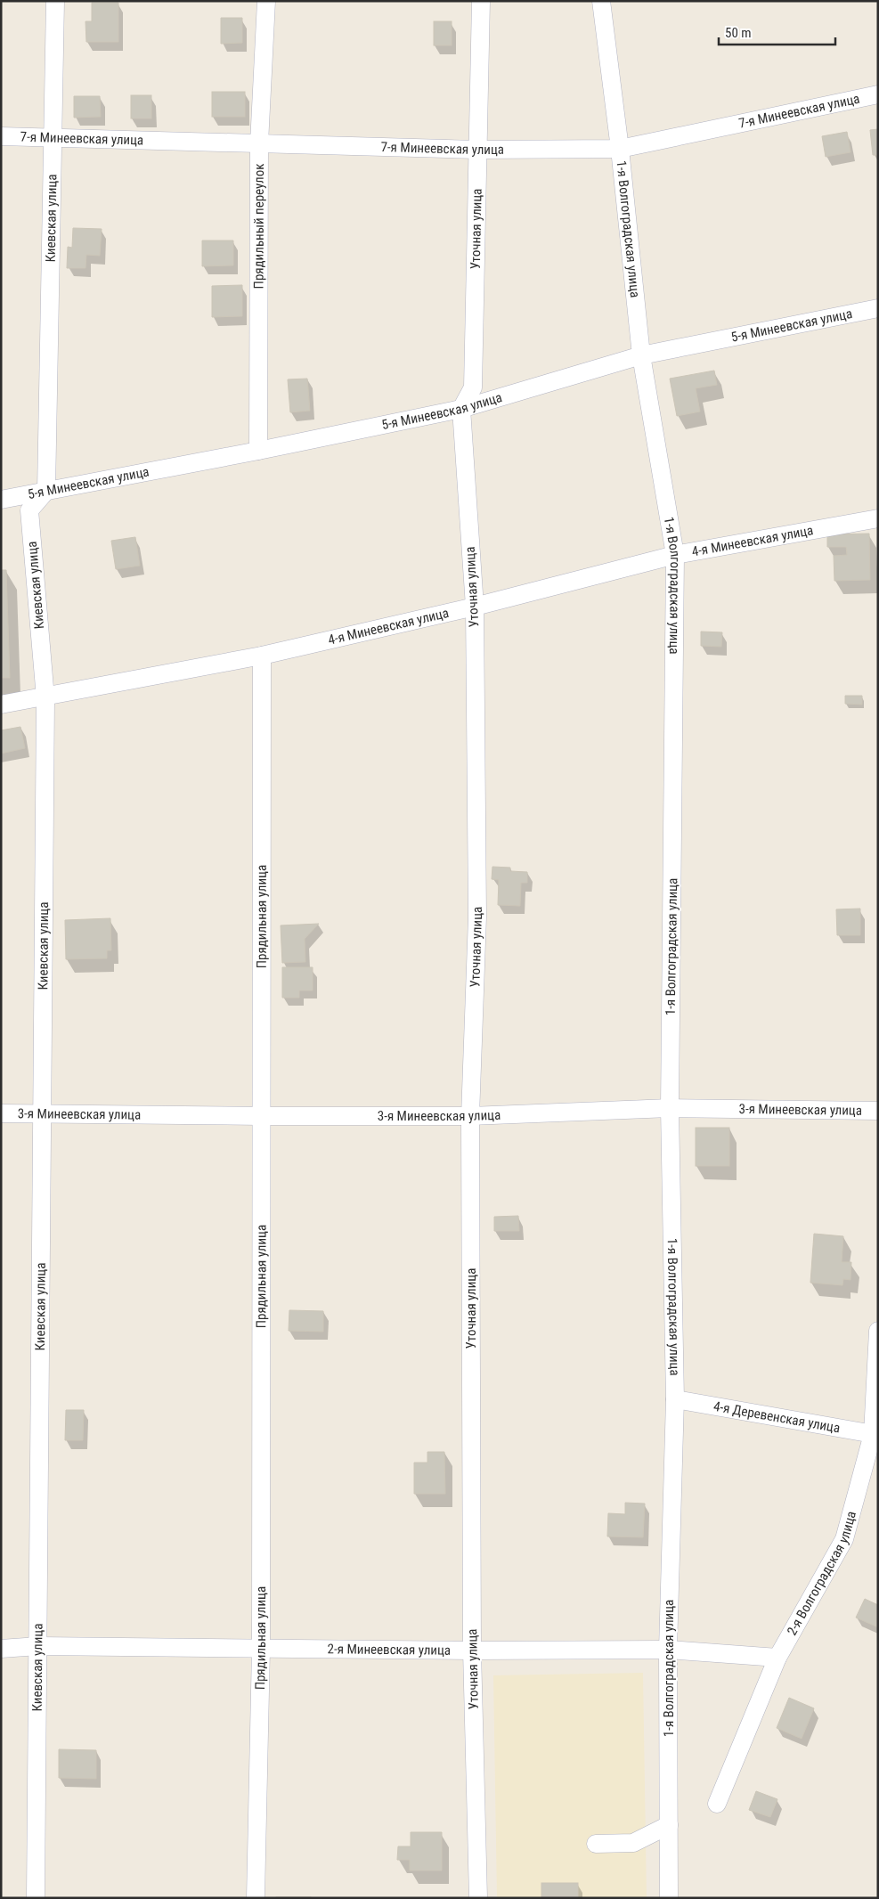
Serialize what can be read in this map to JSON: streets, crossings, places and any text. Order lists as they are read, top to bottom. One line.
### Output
{"streets":{"street":["7-я Минеевская улица","Киевская улица","Прядильный переулок","1-я Волгоградская улица","Уточная улица","5-я Минеевская улица","4-я Минеевская улица","Прядильная улица","3-я Минеевская улица","4-я Деревенская улица","2-я Волгоградская улица","2-я Минеевская улица"]},"crossings":[["7-я Минеевская улица","Киевская улица"],["7-я Минеевская улица","Прядильный переулок"],["7-я Минеевская улица","1-я Волгоградская улица"],["7-я Минеевская улица","Уточная улица"],["Киевская улица","5-я Минеевская улица"],["Киевская улица","4-я Минеевская улица"],["Киевская улица","3-я Минеевская улица"],["Киевская улица","2-я Минеевская улица"],["Прядильный переулок","5-я Минеевская улица"],["1-я Волгоградская улица","5-я Минеевская улица"],["1-я Волгоградская улица","4-я Минеевская улица"],["1-я Волгоградская улица","3-я Минеевская улица"],["1-я Волгоградская улица","4-я Деревенская улица"],["1-я Волгоградская улица","2-я Минеевская улица"],["Уточная улица","5-я Минеевская улица"],["Уточная улица","4-я Минеевская улица"],["Уточная улица","3-я Минеевская улица"],["Уточная улица","2-я Минеевская улица"],["4-я Минеевская улица","Прядильная улица"],["Прядильная улица","3-я Минеевская улица"],["Прядильная улица","2-я Минеевская улица"],["4-я Деревенская улица","2-я Волгоградская улица"],["2-я Волгоградская улица","2-я Минеевская улица"]],"scale_bar":"50 m"}
